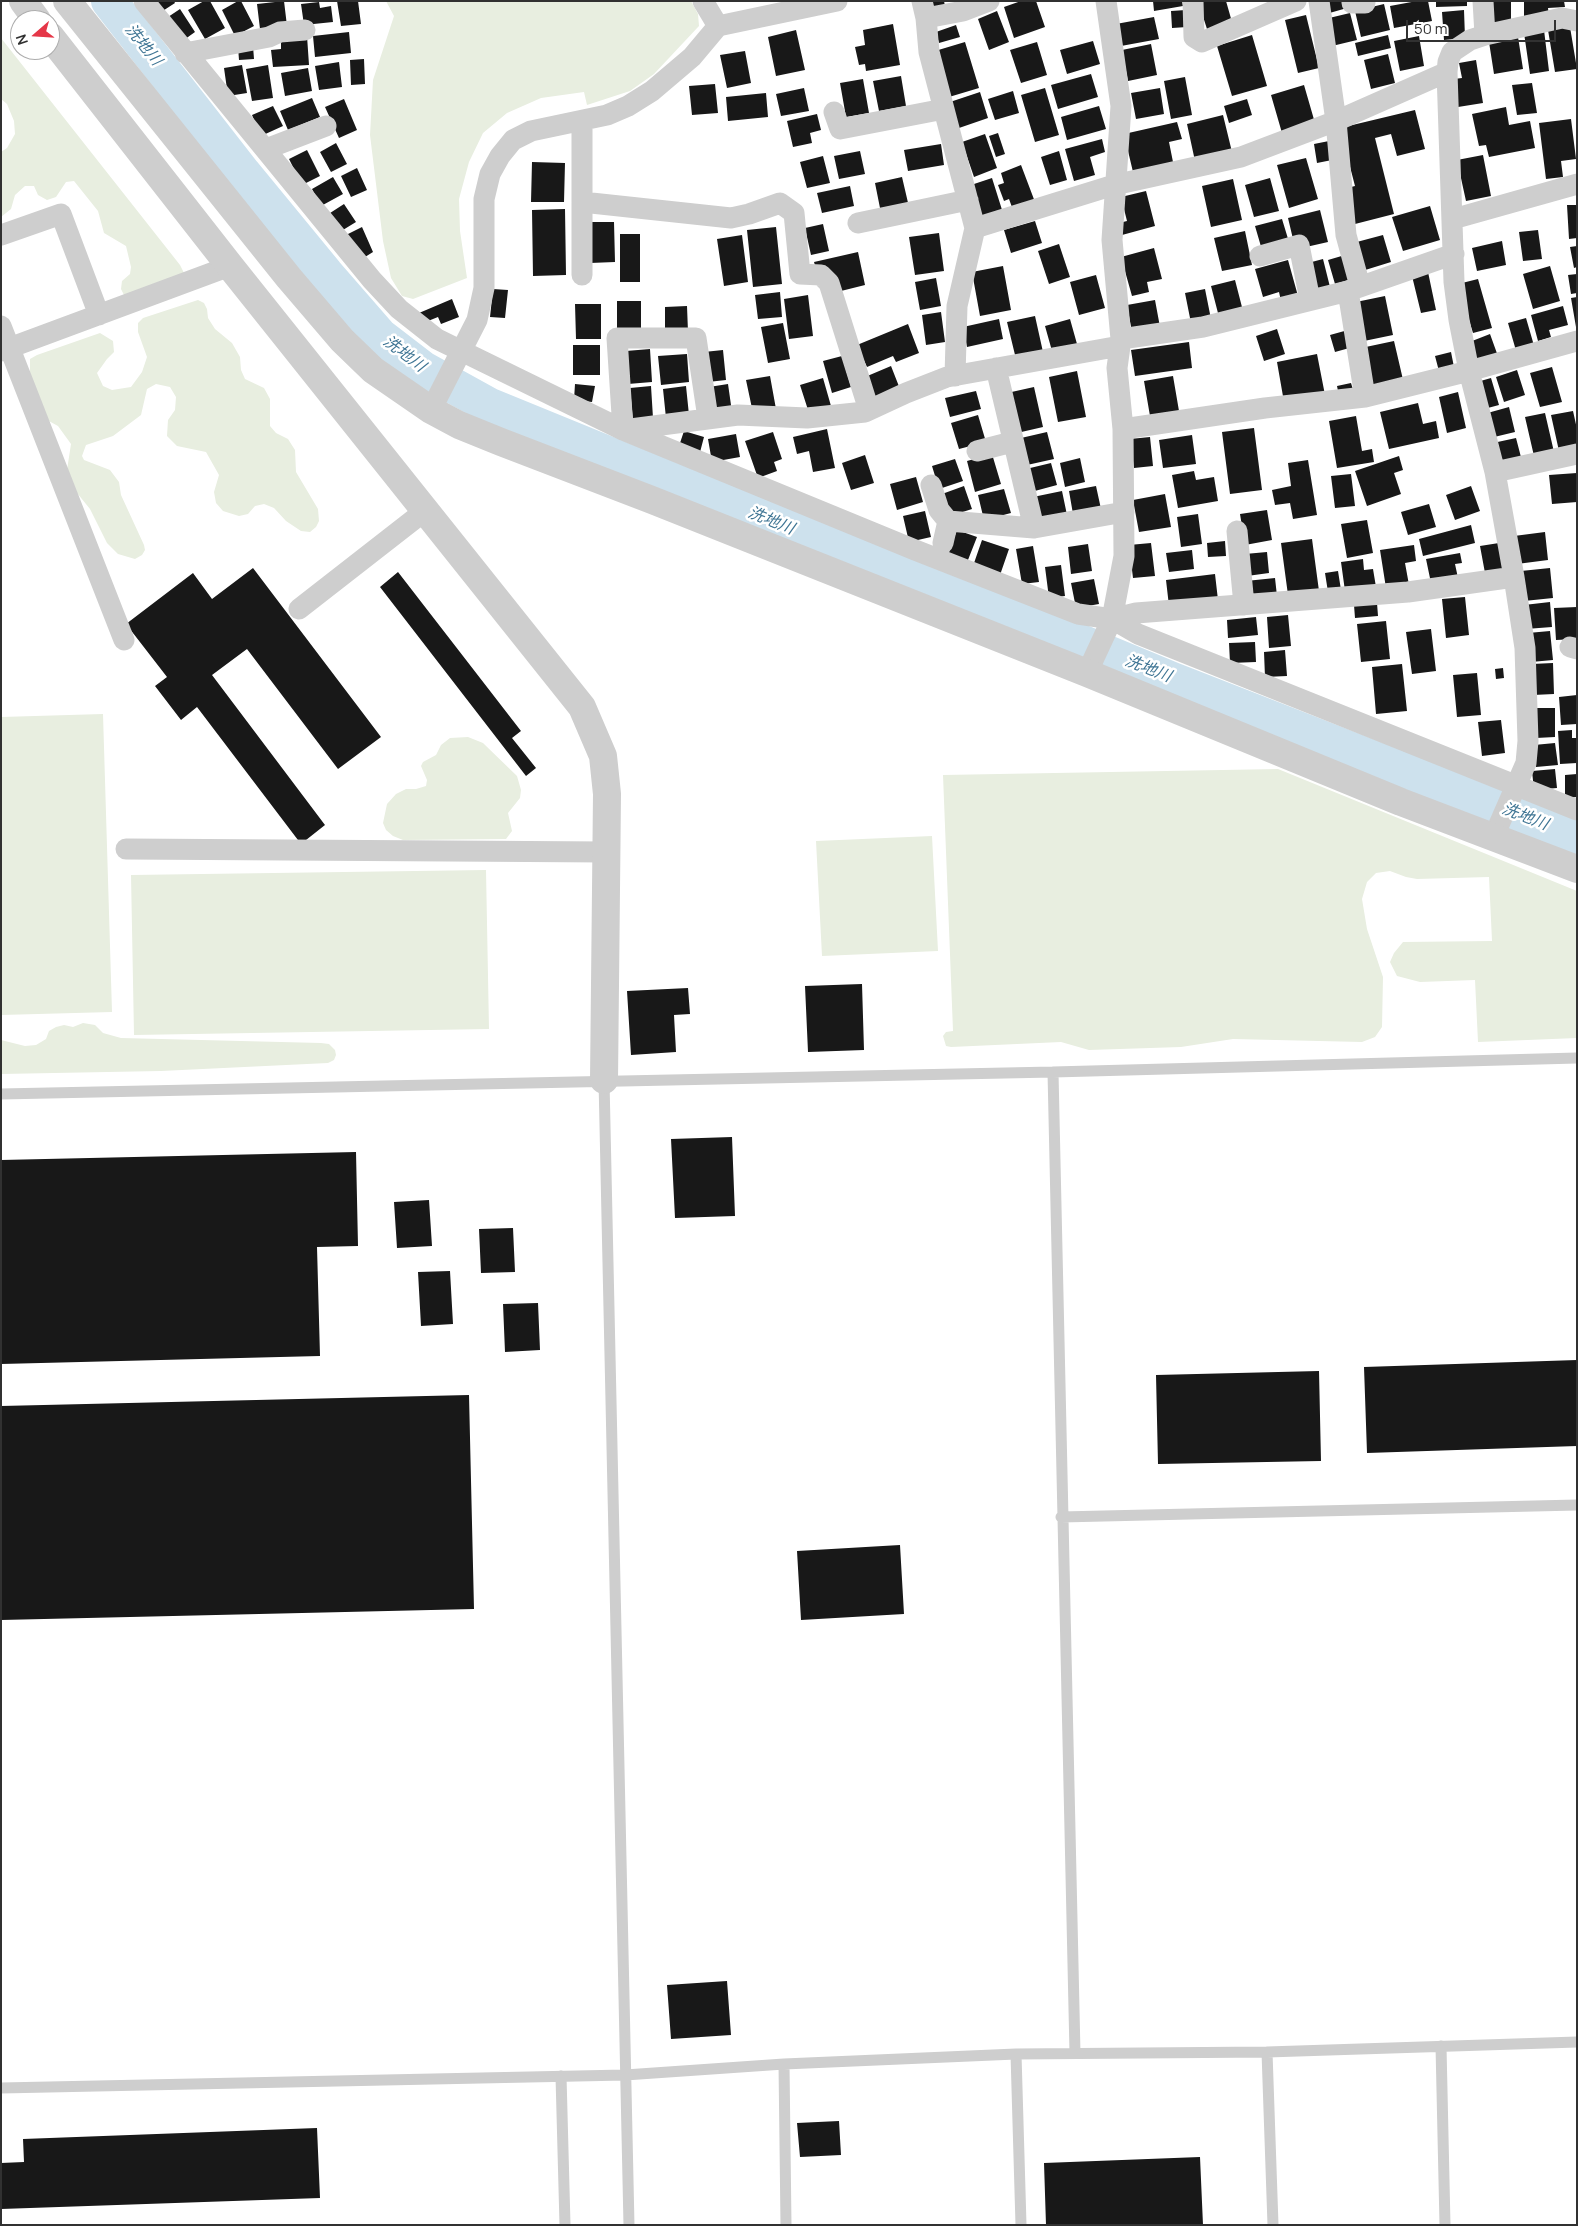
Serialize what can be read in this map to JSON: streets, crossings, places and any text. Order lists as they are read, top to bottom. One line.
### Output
{"water":["洗地川"],"scale_bar":"50 m","north":"left"}
